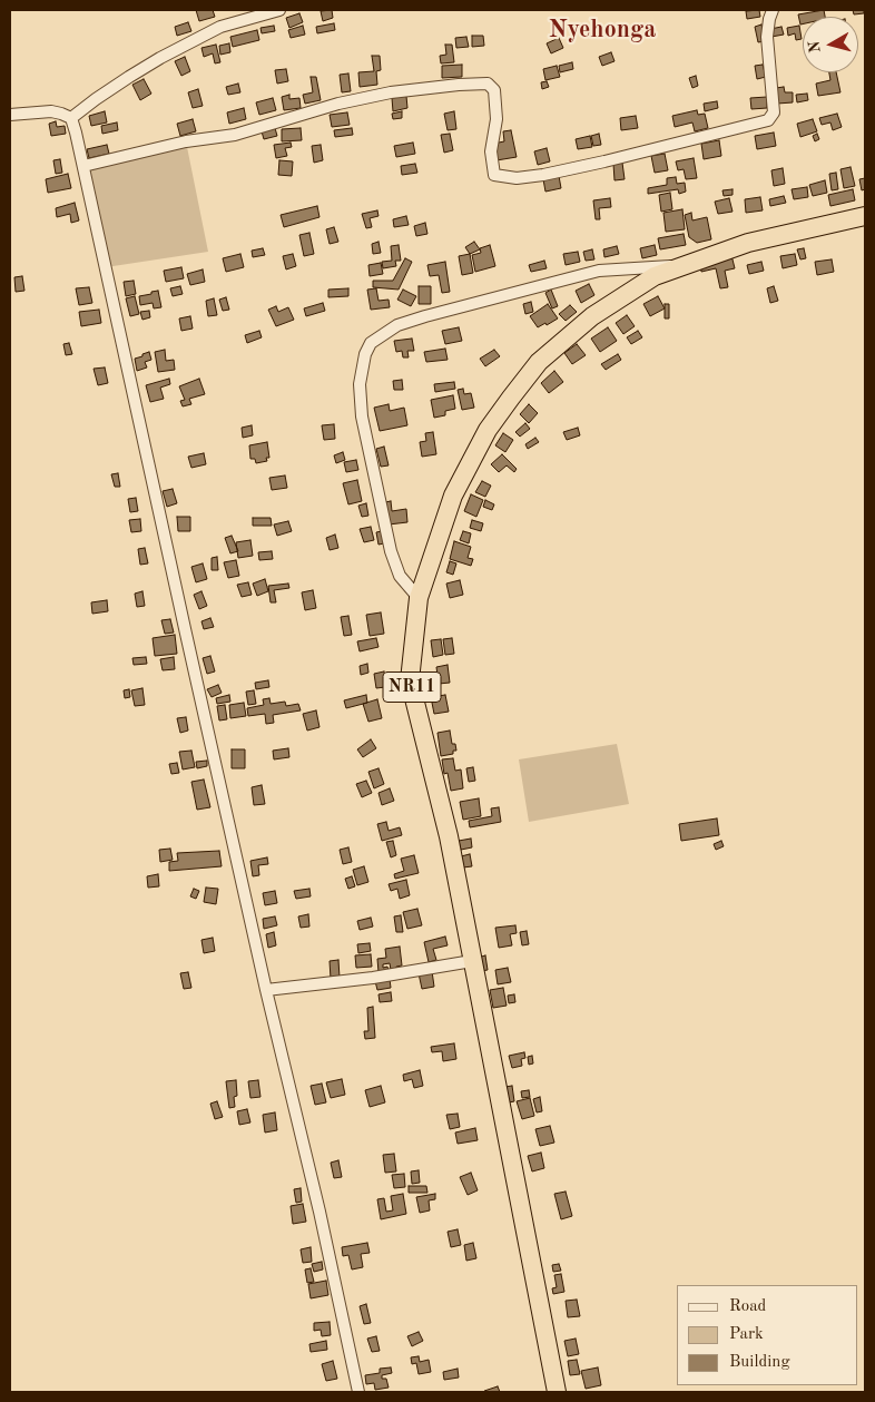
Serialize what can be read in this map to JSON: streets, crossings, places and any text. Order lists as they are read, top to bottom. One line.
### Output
{"streets":{"highway":["NR11"]},"districts":["Nyehonga"],"legend":["Road","Park","Building"],"north":"left"}
